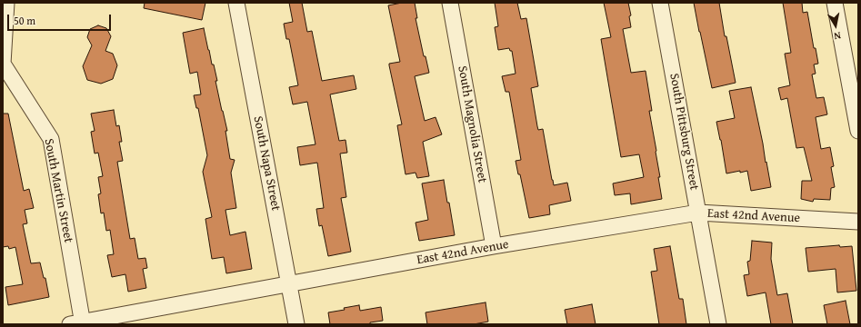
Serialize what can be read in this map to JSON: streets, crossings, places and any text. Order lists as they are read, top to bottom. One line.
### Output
{"streets":{"street":["South Magnolia Street","South Pittsburg Street","South Napa Street","South Martin Street","East 42nd Avenue"]},"crossings":[["South Magnolia Street","East 42nd Avenue"],["South Pittsburg Street","East 42nd Avenue"],["South Napa Street","East 42nd Avenue"],["South Martin Street","East 42nd Avenue"]],"scale_bar":"50 m","north":"bottom"}
